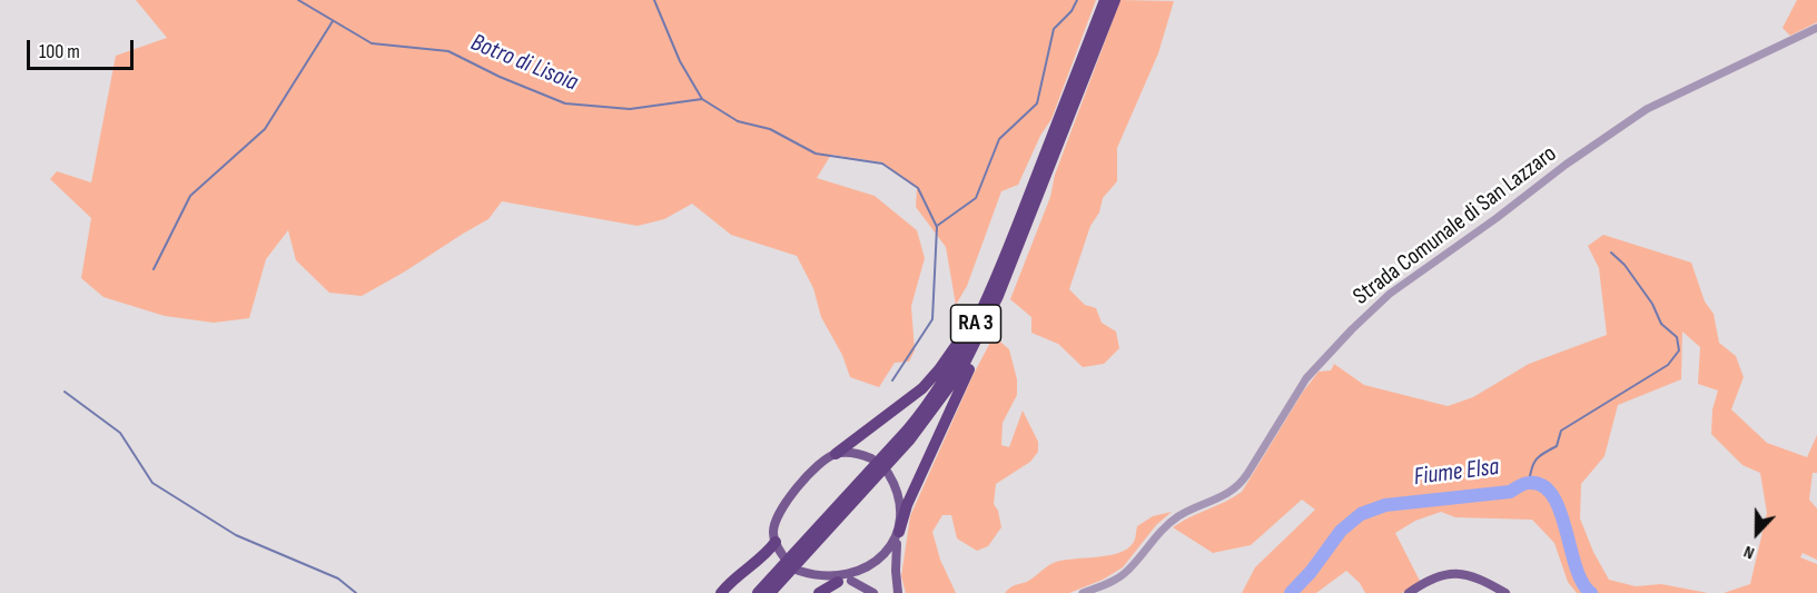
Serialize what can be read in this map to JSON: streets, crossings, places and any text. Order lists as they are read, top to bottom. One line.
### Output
{"streets":{"highway":["RA 3"],"street":["Strada Comunale di San Lazzaro"]},"water":["Botro di Lisoia","Fiume Elsa"],"scale_bar":"100 m","north":"bottom"}
